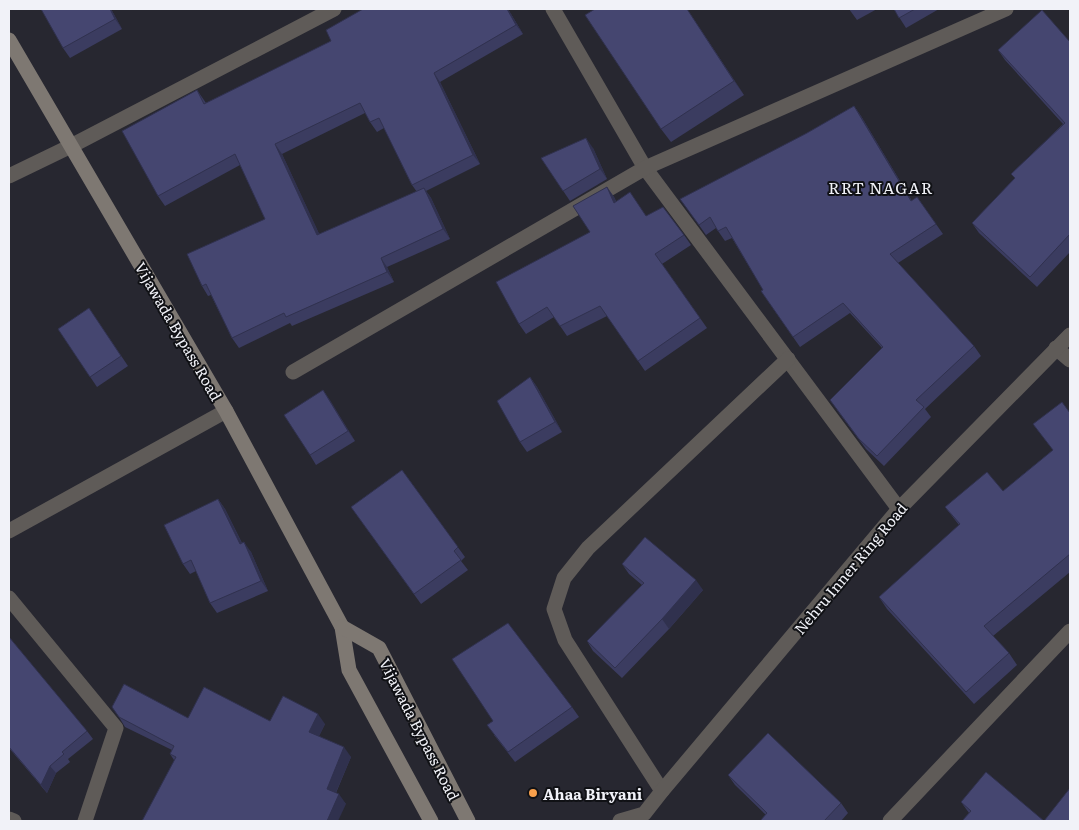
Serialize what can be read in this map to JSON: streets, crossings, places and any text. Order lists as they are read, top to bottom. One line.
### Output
{"streets":{"main road":["Vijawada Bypass Road"],"street":["Nehru Inner Ring Road"]},"districts":["RRT NAGAR"],"places":["Ahaa Biryani"]}
